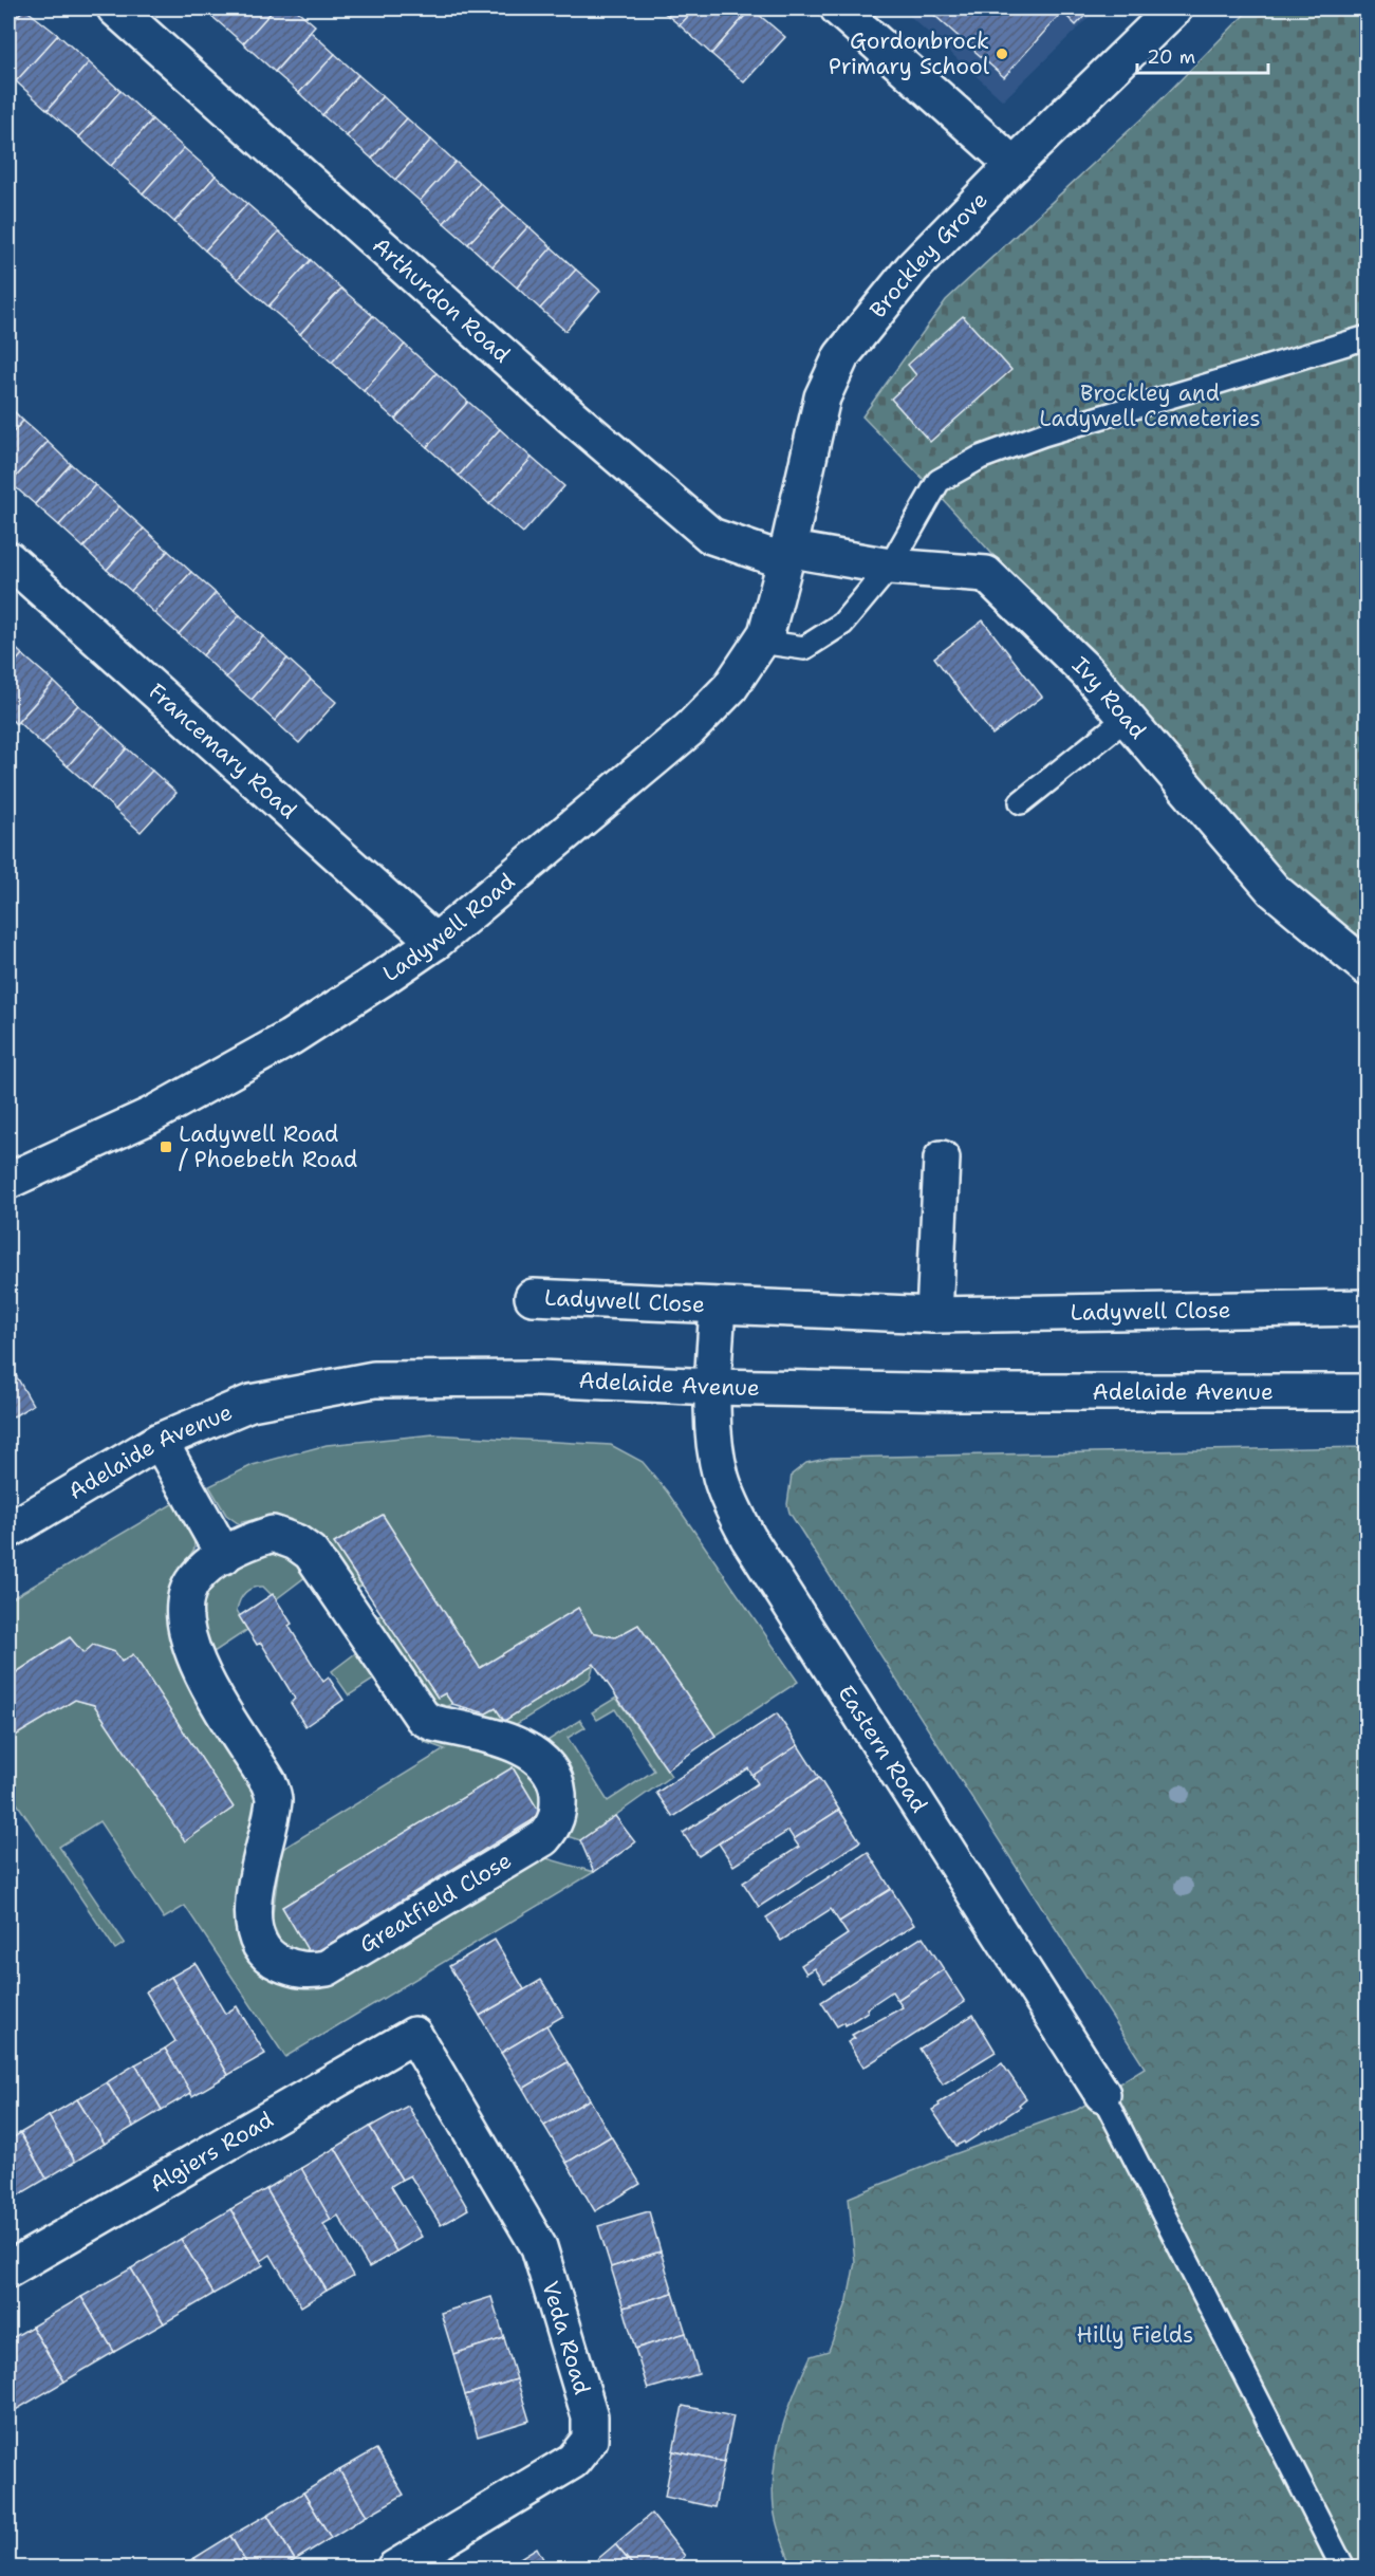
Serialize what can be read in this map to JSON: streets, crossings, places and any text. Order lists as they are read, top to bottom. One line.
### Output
{"streets":{"street":["Brockley Grove","Arthurdon Road","Ivy Road","Francemary Road","Ladywell Road","Ladywell Close","Adelaide Avenue","Eastern Road","Greatfield Close","Algiers Road","Veda Road"]},"crossings":[["Brockley Grove","Arthurdon Road"],["Brockley Grove","Ivy Road"],["Brockley Grove","Ladywell Road"],["Arthurdon Road","Ivy Road"],["Arthurdon Road","Ladywell Road"],["Ivy Road","Ladywell Road"],["Francemary Road","Ladywell Road"],["Ladywell Close","Adelaide Avenue"],["Ladywell Close","Eastern Road"],["Adelaide Avenue","Eastern Road"],["Algiers Road","Veda Road"]],"parks":["Brockley and Ladywell Cemeteries","Hilly Fields"],"places":{"other":["Gordonbrock Primary School"],"transit":["Ladywell Road / Phoebeth Road"]},"scale_bar":"20 m"}
